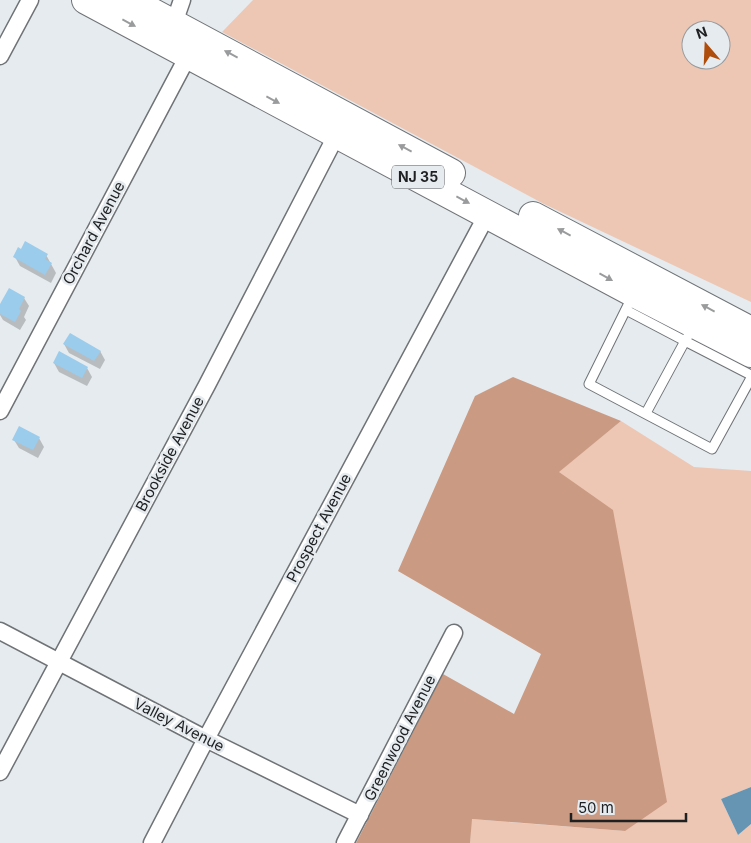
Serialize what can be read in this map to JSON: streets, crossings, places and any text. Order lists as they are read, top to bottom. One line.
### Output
{"streets":{"highway":["NJ 35"],"street":["Orchard Avenue","Brookside Avenue","Prospect Avenue","Valley Avenue","Greenwood Avenue"]},"crossings":[["NJ 35","Orchard Avenue"],["NJ 35","Brookside Avenue"],["NJ 35","Prospect Avenue"],["Brookside Avenue","Valley Avenue"],["Prospect Avenue","Valley Avenue"],["Valley Avenue","Greenwood Avenue"]],"scale_bar":"50 m","north":"top"}
